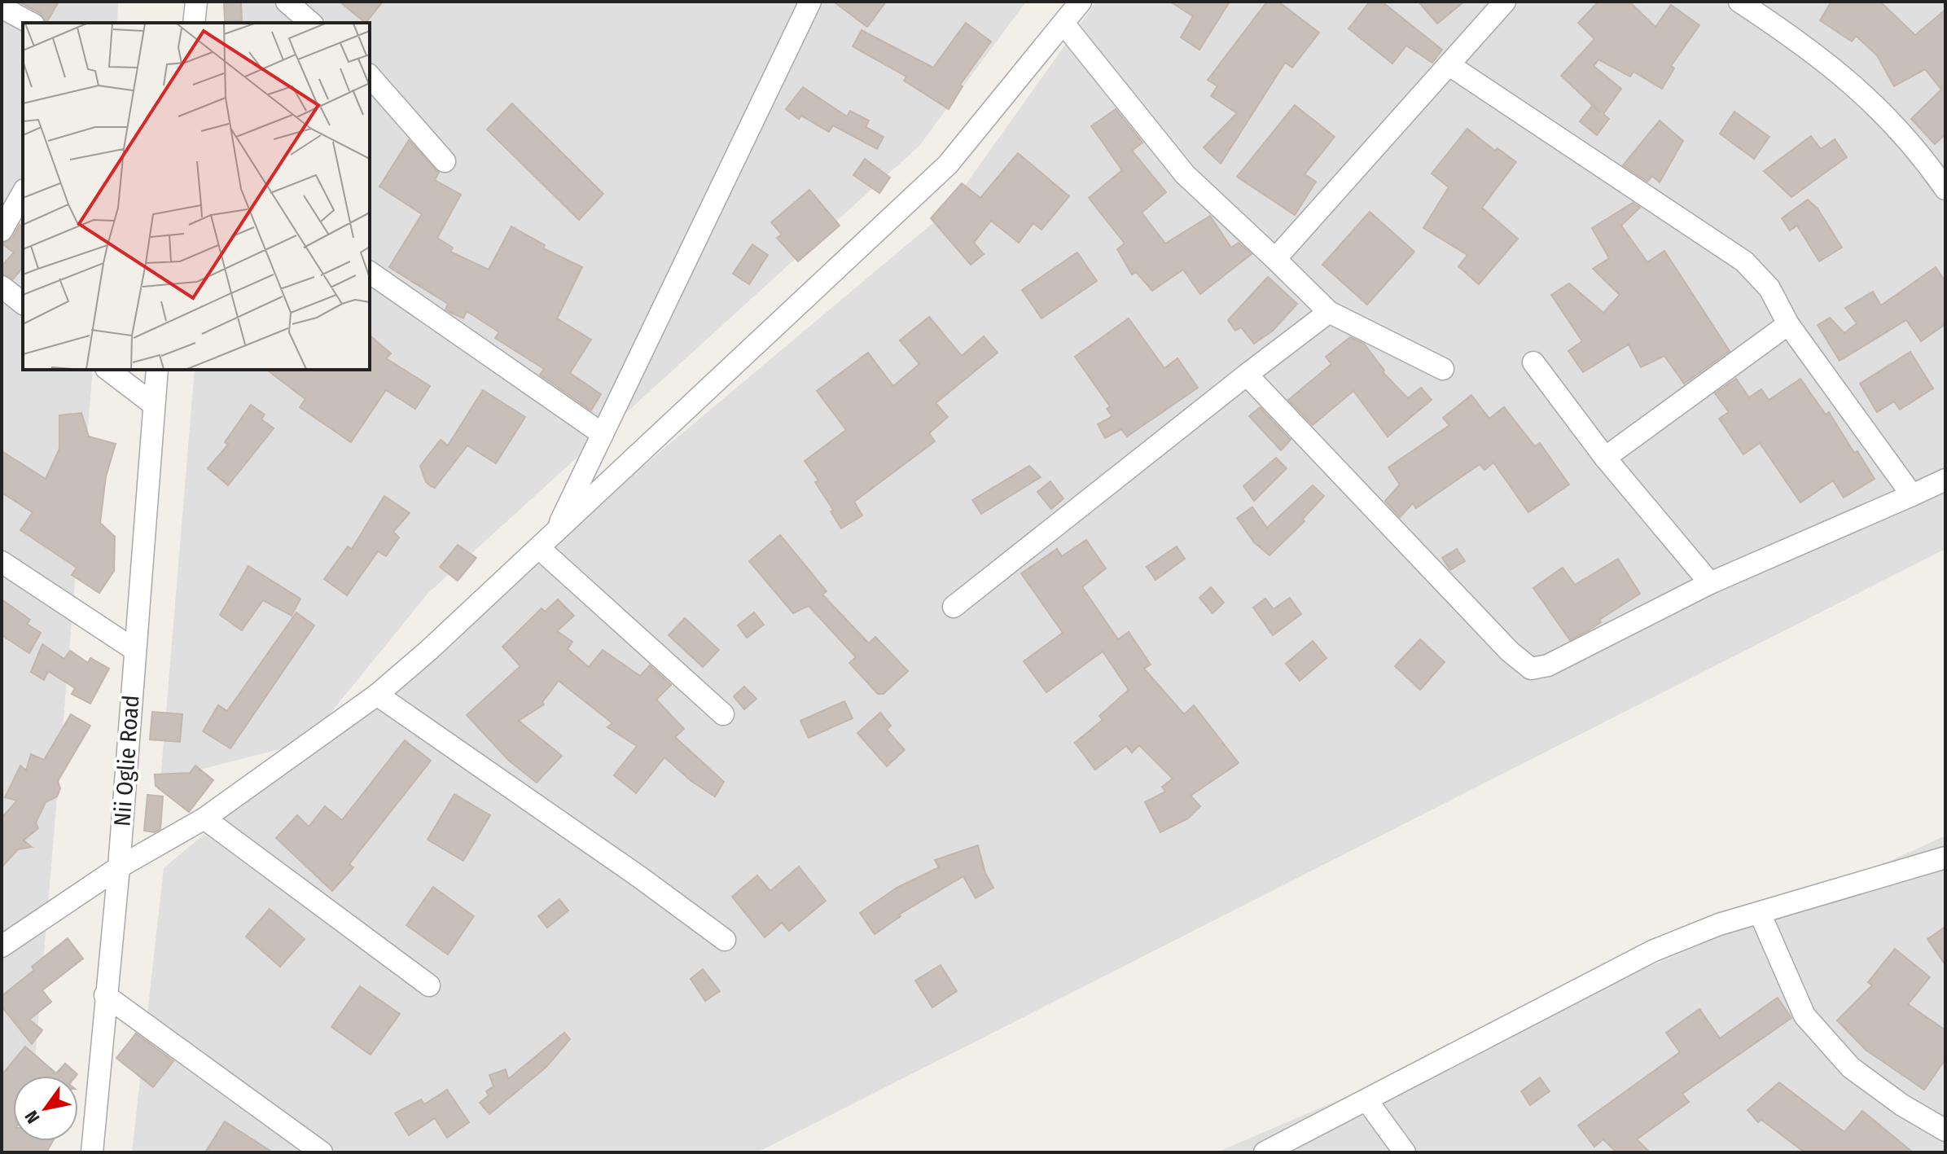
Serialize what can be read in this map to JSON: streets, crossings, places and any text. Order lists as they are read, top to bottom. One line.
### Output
{"streets":{"street":["Nii Oglie Road"]},"north":"bottom left"}
